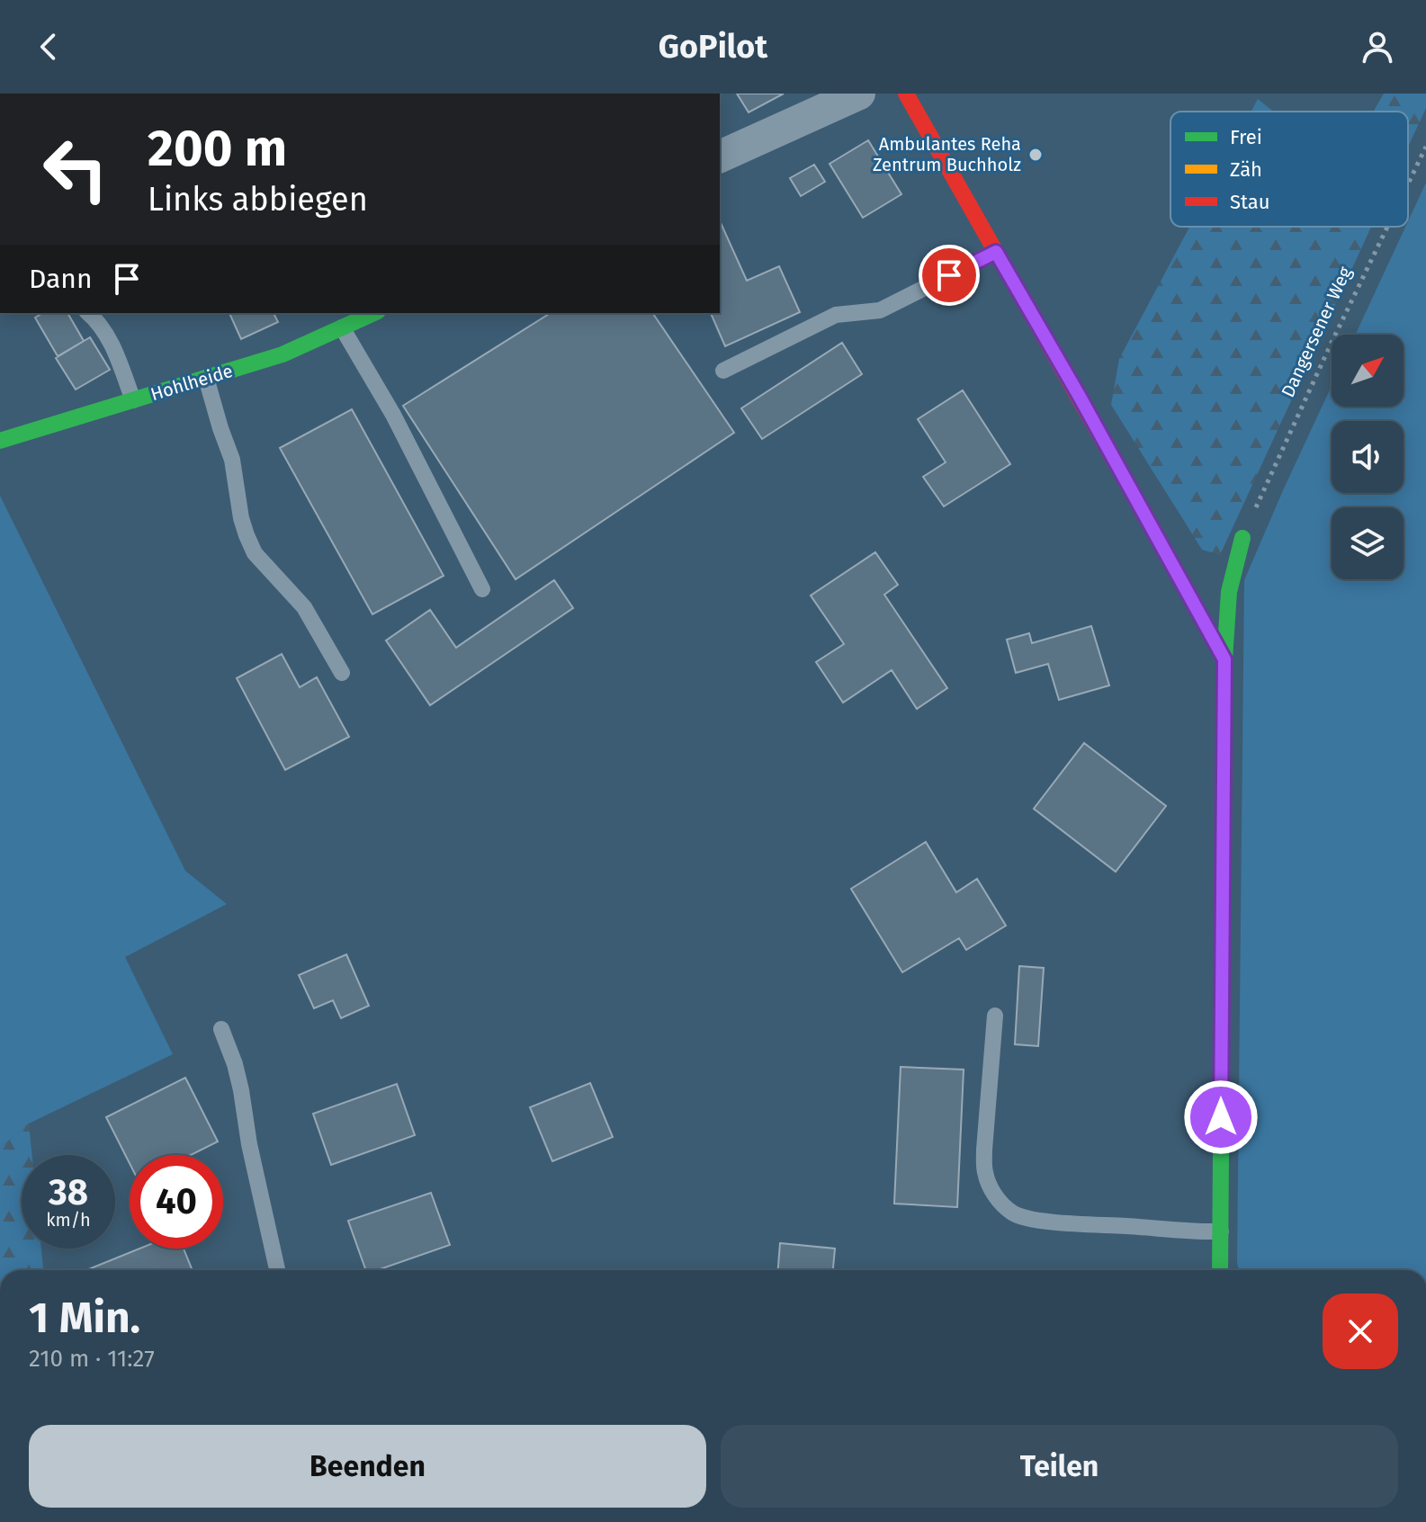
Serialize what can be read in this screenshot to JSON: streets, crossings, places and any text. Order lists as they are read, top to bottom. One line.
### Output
{"streets":{"street":["Hohlheide"],"path":["Dangersener Weg"]},"places":["Ambulantes Reha Zentrum Buchholz"],"legend":["Frei","Zäh","Stau"],"north":"top right","page":{"header":"GoPilot","turn":["200 m","Links abbiegen"],"then":"Dann","speed":"38 km/h","limit":"40","heading":["1 Min.","210 m · 11:27"],"buttons":["Beenden","Teilen"]}}
